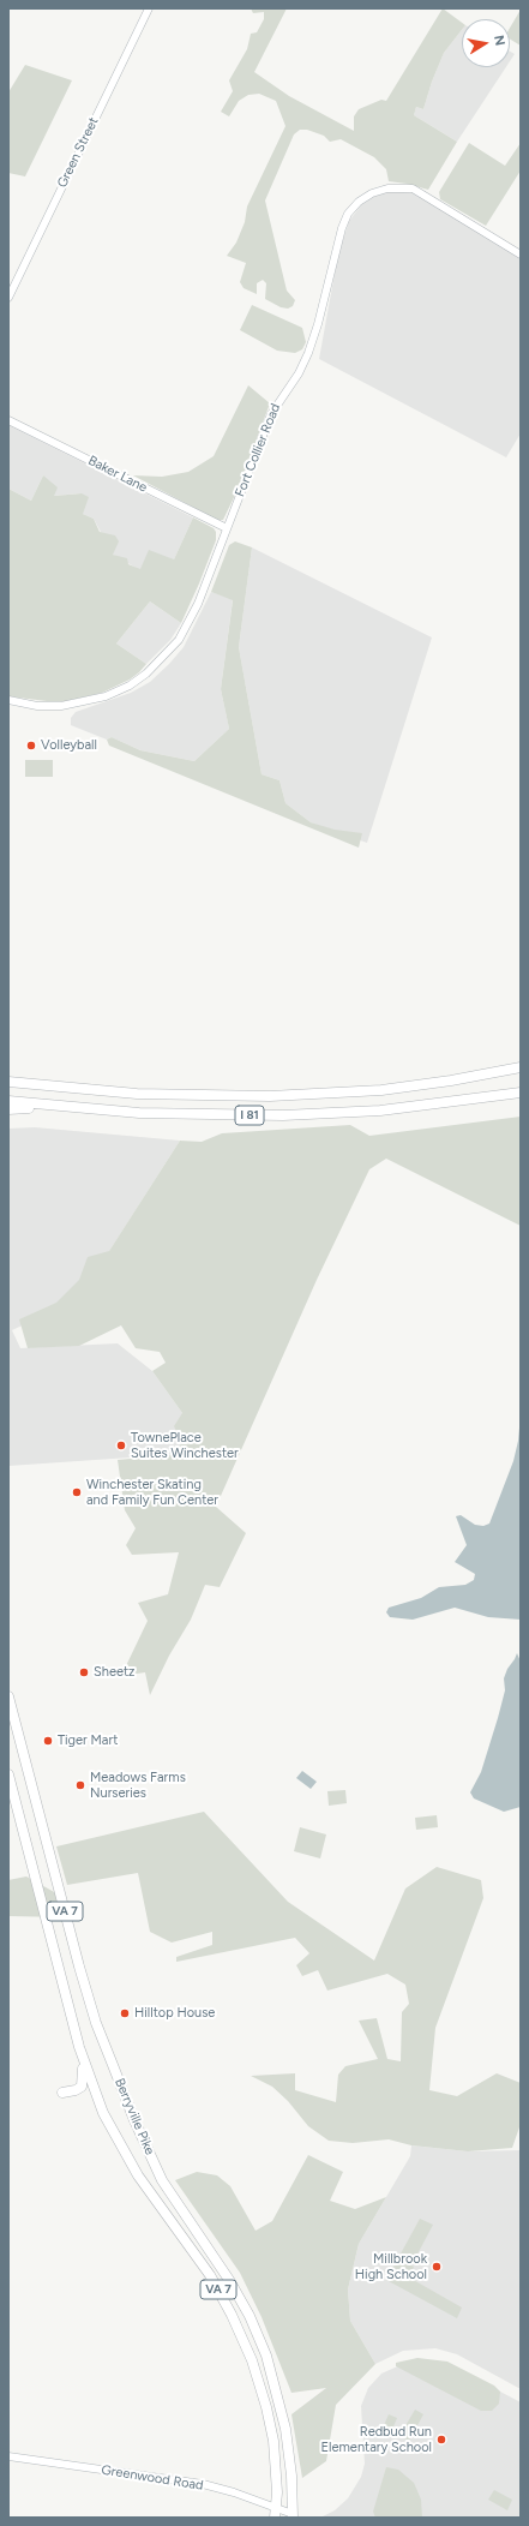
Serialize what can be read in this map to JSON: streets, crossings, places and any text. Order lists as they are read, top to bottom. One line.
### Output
{"streets":{"highway":["I 81","VA 7","Berryville Pike"],"street":["Green Street","Fort Collier Road","Baker Lane","Greenwood Road"]},"crossings":[["Fort Collier Road","Baker Lane"],["Berryville Pike","Greenwood Road"]],"places":["Volleyball","TownePlace Suites Winchester","Winchester Skating and Family Fun Center","Sheetz","Tiger Mart","Meadows Farms Nurseries","Hilltop House","Millbrook High School","Redbud Run Elementary School"],"north":"right"}
